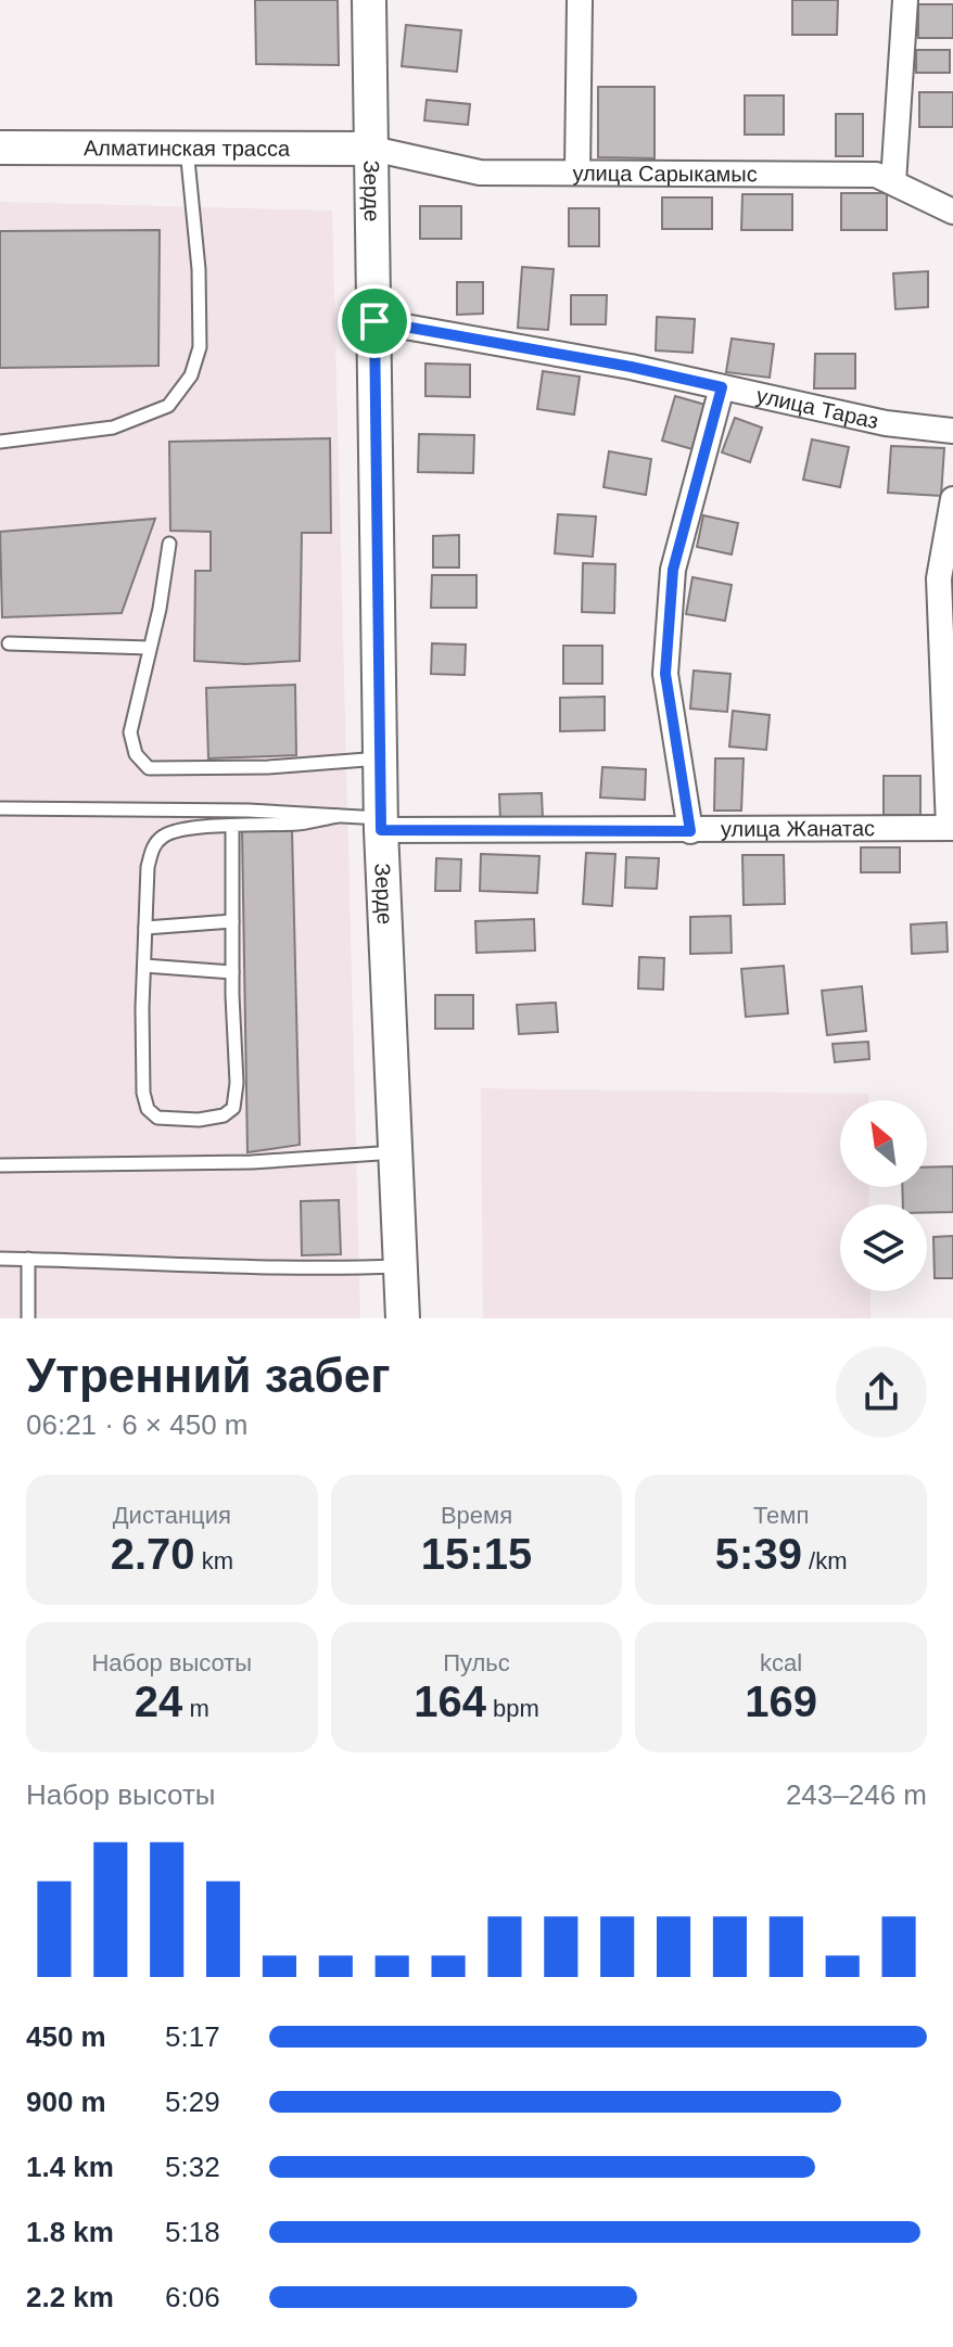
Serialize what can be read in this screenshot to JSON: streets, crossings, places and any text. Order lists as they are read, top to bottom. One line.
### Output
{"streets":{"street":["Алматинская трасса","улица Сарыкамыс","Зерде","улица Тараз","улица Жанатас"]},"crossings":[["Алматинская трасса","улица Сарыкамыс"],["Алматинская трасса","Зерде"],["улица Сарыкамыс","Зерде"],["Зерде","улица Тараз"],["Зерде","улица Жанатас"]],"north":"top left","page":{"heading":["Утренний забег","06:21 · 6 × 450 m"],"stats":[["Дистанция","2.70 km"],["Время","15:15"],["Темп","5:39 /km"],["Набор высоты","24 m"],["Пульс","164 bpm"],["kcal","169"]],"chart":["Набор высоты","243–246 m"],"list":[{"name":"450 m","note":"5:17"},{"name":"900 m","note":"5:29"},{"name":"1.4 km","note":"5:32"},{"name":"1.8 km","note":"5:18"},{"name":"2.2 km","note":"6:06"}]}}
